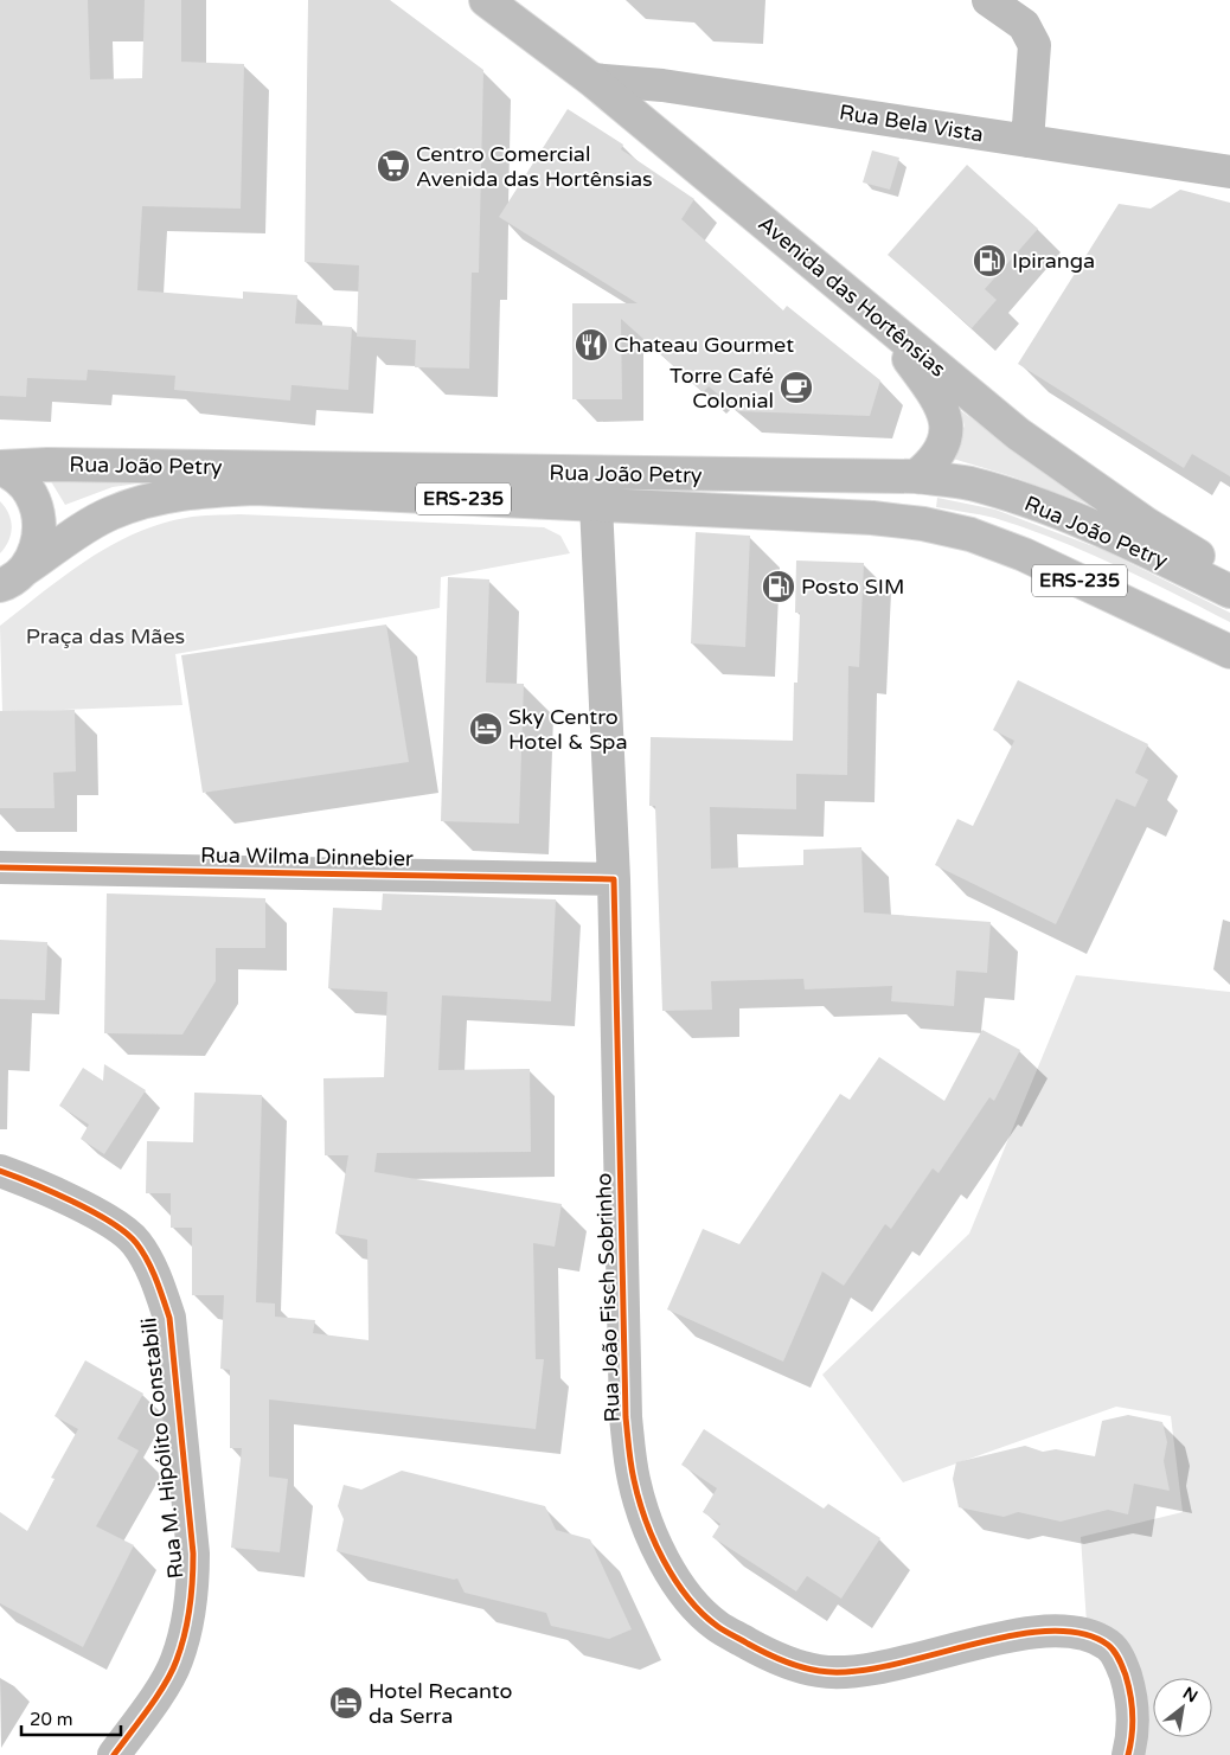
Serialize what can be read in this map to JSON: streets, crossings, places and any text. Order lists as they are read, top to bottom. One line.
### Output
{"streets":{"street":["Rua Bela Vista","Avenida das Hortênsias","Rua João Petry","ERS-235","Rua Wilma Dinnebier","Rua João Fisch Sobrinho","Rua M. Hipólito Constabili"]},"crossings":[["Rua Bela Vista","Avenida das Hortênsias"],["Rua João Petry","Rua João Fisch Sobrinho"],["Rua Wilma Dinnebier","Rua João Fisch Sobrinho"]],"parks":["Praça das Mães"],"places":{"supermarket":["Centro Comercial Avenida das Hortênsias"],"fuel station":["Ipiranga","Posto SIM"],"restaurant":["Chateau Gourmet"],"cafe":["Torre Café Colonial"],"hotel":["Sky Centro Hotel & Spa","Hotel Recanto da Serra"]},"scale_bar":"20 m","north":"top right"}
